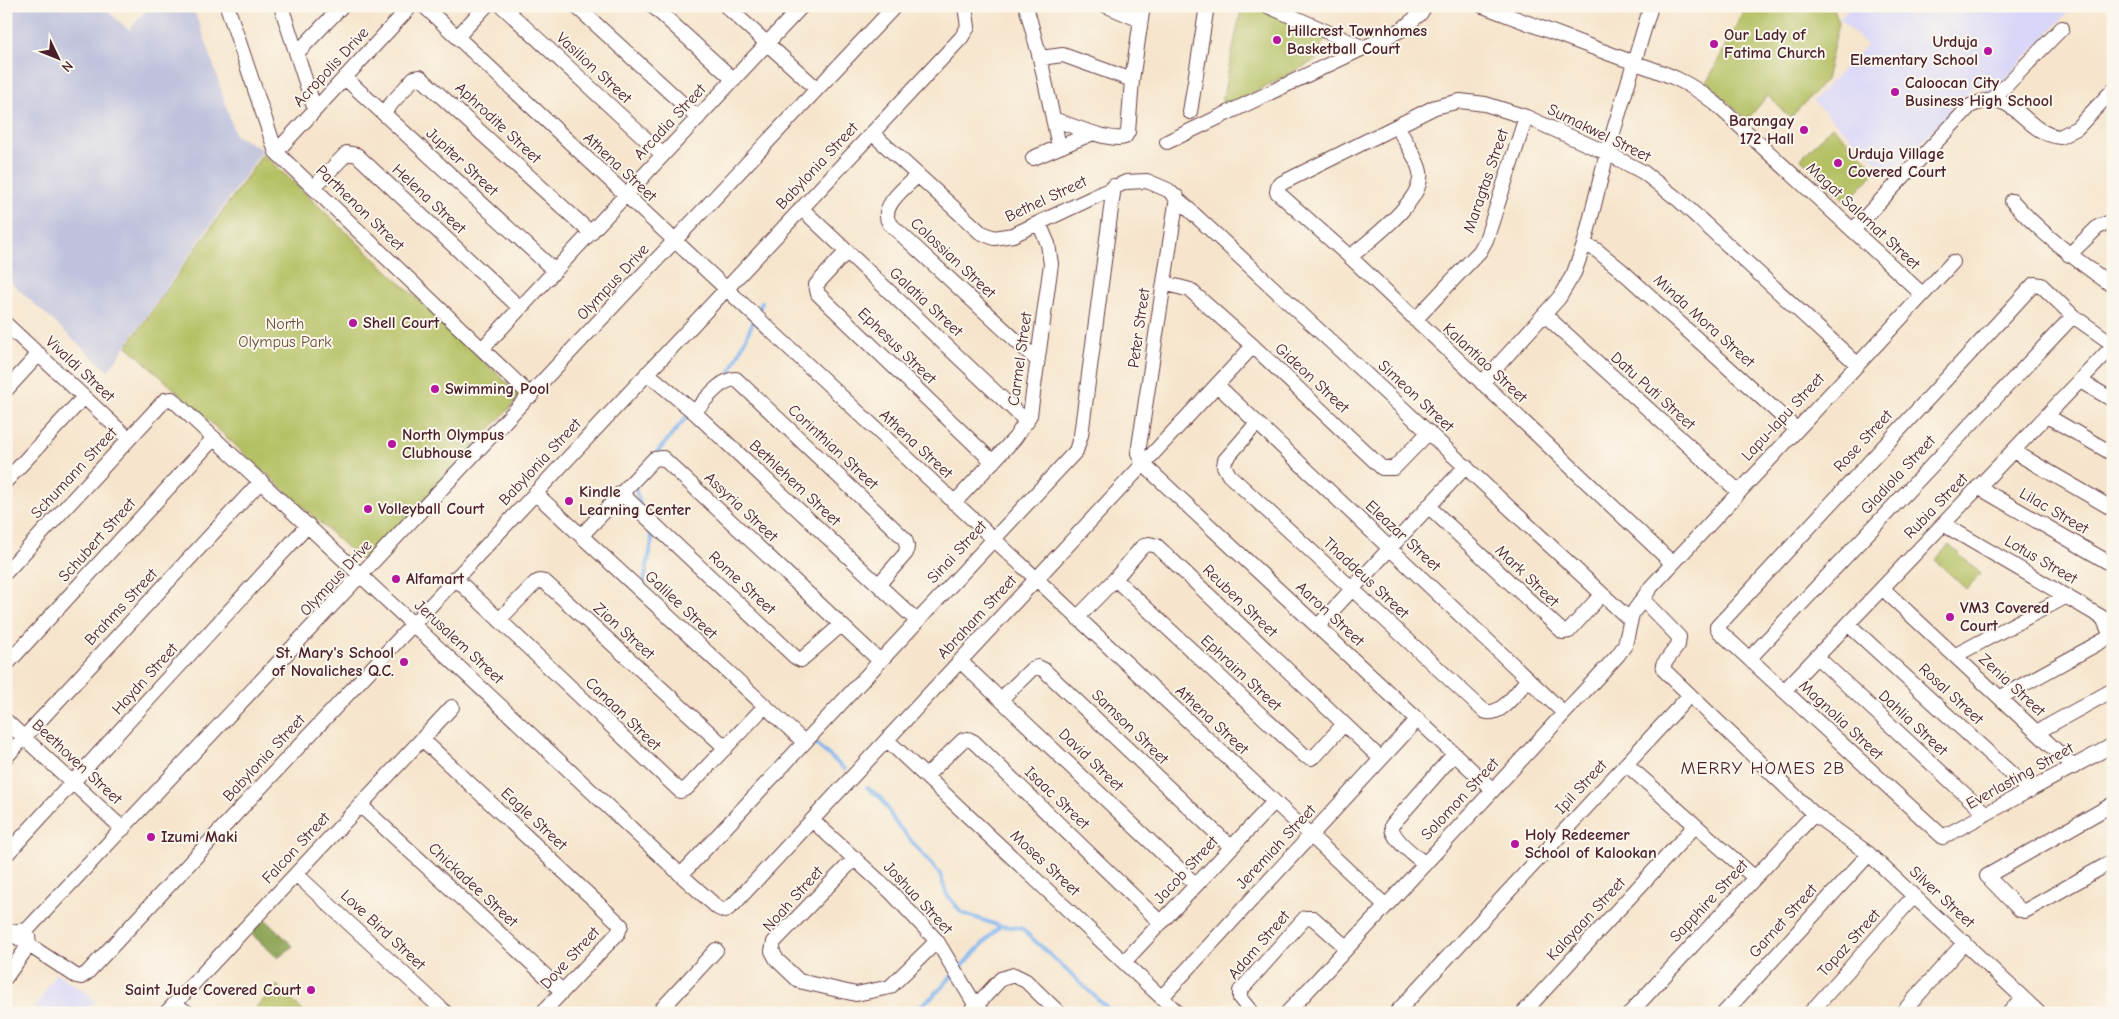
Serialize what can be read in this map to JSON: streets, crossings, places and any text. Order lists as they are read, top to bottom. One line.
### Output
{"streets":{"street":["Acropolis Drive","Vasilion Street","Arcadia Street","Aphrodite Street","Sumakwel Street","Jupiter Street","Babylonia Street","Athena Street","Maragtas Street","Helena Street","Bethel Street","Parthenon Street","Magat Salamat Street","Colossian Street","Olympus Drive","Galatia Street","Minda Mora Street","Peter Street","Ephesus Street","Carmel Street","Kalantiao Street","Vivaldi Street","Gideon Street","Datu Puti Street","Simeon Street","Lapu-lapu Street","Rose Street","Corinthian Street","Schumann Street","Gladiola Street","Bethlehem Street","Rubia Street","Assyria Street","Lilac Street","Eleazar Street","Schubert Street","Sinai Street","Lotus Street","Mark Street","Thaddeus Street","Rome Street","Reuben Street","Galilee Street","Brahms Street","Aaron Street","Abraham Street","Zion Street","Jerusalem Street","Ephraim Street","Haydn Street","Zenia Street","Rosal Street","Canaan Street","Magnolia Street","Dahlia Street","Samson Street","David Street","Beethoven Street","Everlasting Street","Ipil Street","Isaac Street","Solomon Street","Eagle Street","Jeremiah Street","Falcon Street","Moses Street","Jacob Street","Chickadee Street","Silver Street","Joshua Street","Noah Street","Sapphire Street","Kalayaan Street","Garnet Street","Love Bird Street","Topaz Street","Adam Street","Dove Street"]},"crossings":[["Acropolis Drive","Jupiter Street"],["Acropolis Drive","Parthenon Street"],["Vasilion Street","Arcadia Street"],["Arcadia Street","Aphrodite Street"],["Arcadia Street","Jupiter Street"],["Arcadia Street","Athena Street"],["Arcadia Street","Helena Street"],["Arcadia Street","Parthenon Street"],["Aphrodite Street","Jupiter Street"],["Sumakwel Street","Maragtas Street"],["Sumakwel Street","Kalantiao Street"],["Sumakwel Street","Lapu-lapu Street"],["Babylonia Street","Athena Street"],["Babylonia Street","Bethel Street"],["Babylonia Street","Galatia Street"],["Babylonia Street","Bethlehem Street"],["Babylonia Street","Galilee Street"],["Babylonia Street","Jerusalem Street"],["Babylonia Street","Canaan Street"],["Athena Street","Olympus Drive"],["Athena Street","Carmel Street"],["Athena Street","Sinai Street"],["Athena Street","Reuben Street"],["Athena Street","Abraham Street"],["Athena Street","Solomon Street"],["Athena Street","Jeremiah Street"],["Athena Street","Jacob Street"],["Maragtas Street","Kalantiao Street"],["Helena Street","Parthenon Street"],["Bethel Street","Colossian Street"],["Bethel Street","Peter Street"],["Bethel Street","Carmel Street"],["Bethel Street","Simeon Street"],["Bethel Street","Sinai Street"],["Parthenon Street","Olympus Drive"],["Magat Salamat Street","Lapu-lapu Street"],["Colossian Street","Carmel Street"],["Olympus Drive","Jerusalem Street"],["Olympus Drive","Beethoven Street"],["Galatia Street","Ephesus Street"],["Galatia Street","Carmel Street"],["Minda Mora Street","Lapu-lapu Street"],["Peter Street","Gideon Street"],["Peter Street","Simeon Street"],["Peter Street","Aaron Street"],["Peter Street","Abraham Street"],["Ephesus Street","Carmel Street"],["Kalantiao Street","Lapu-lapu Street"],["Vivaldi Street","Schumann Street"],["Gideon Street","Simeon Street"],["Gideon Street","Abraham Street"],["Datu Puti Street","Lapu-lapu Street"],["Simeon Street","Mark Street"],["Simeon Street","Solomon Street"],["Lapu-lapu Street","Solomon Street"],["Lapu-lapu Street","Silver Street"],["Rose Street","Gladiola Street"],["Rose Street","Magnolia Street"],["Corinthian Street","Bethlehem Street"],["Schumann Street","Jerusalem Street"],["Gladiola Street","Magnolia Street"],["Bethlehem Street","Sinai Street"],["Rubia Street","Lilac Street"],["Rubia Street","Lotus Street"],["Rubia Street","Zenia Street"],["Rubia Street","Rosal Street"],["Rubia Street","Magnolia Street"],["Rubia Street","Dahlia Street"],["Assyria Street","Sinai Street"],["Assyria Street","Rome Street"],["Assyria Street","Galilee Street"],["Eleazar Street","Thaddeus Street"],["Eleazar Street","Abraham Street"],["Eleazar Street","Solomon Street"],["Schubert Street","Jerusalem Street"],["Sinai Street","Galilee Street"],["Sinai Street","Jerusalem Street"],["Reuben Street","Ephraim Street"],["Reuben Street","Jeremiah Street"],["Galilee Street","Canaan Street"],["Brahms Street","Jerusalem Street"],["Brahms Street","Beethoven Street"],["Aaron Street","Abraham Street"],["Aaron Street","Solomon Street"],["Aaron Street","Jeremiah Street"],["Abraham Street","Jerusalem Street"],["Abraham Street","David Street"],["Abraham Street","Moses Street"],["Abraham Street","Joshua Street"],["Zion Street","Canaan Street"],["Jerusalem Street","Haydn Street"],["Haydn Street","Beethoven Street"],["Zenia Street","Everlasting Street"],["Rosal Street","Everlasting Street"],["Magnolia Street","Everlasting Street"],["Dahlia Street","Everlasting Street"],["Samson Street","David Street"],["Samson Street","Jacob Street"],["David Street","Jacob Street"],["Ipil Street","Silver Street"],["Isaac Street","Moses Street"],["Isaac Street","Jacob Street"],["Solomon Street","Silver Street"],["Solomon Street","Adam Street"],["Eagle Street","Falcon Street"],["Eagle Street","Dove Street"],["Jeremiah Street","Moses Street"],["Falcon Street","Chickadee Street"],["Falcon Street","Love Bird Street"],["Moses Street","Jacob Street"],["Chickadee Street","Dove Street"],["Silver Street","Sapphire Street"],["Silver Street","Garnet Street"],["Silver Street","Topaz Street"],["Joshua Street","Noah Street"]],"districts":["MERRY HOMES 2B"],"parks":["North Olympus Park"],"places":["Hillcrest Townhomes Basketball Court","Our Lady of Fatima Church","Urduja Elementary School","Caloocan City Business High School","Barangay 172 Hall","Urduja Village Covered Court","Shell Court","Swimming Pool","North Olympus Clubhouse","Kindle Learning Center","Volleyball Court","Alfamart","VM3 Covered Court","St. Mary's School of Novaliches Q.C.","Izumi Maki","Holy Redeemer School of Kalookan","Saint Jude Covered Court"],"north":"bottom right"}
